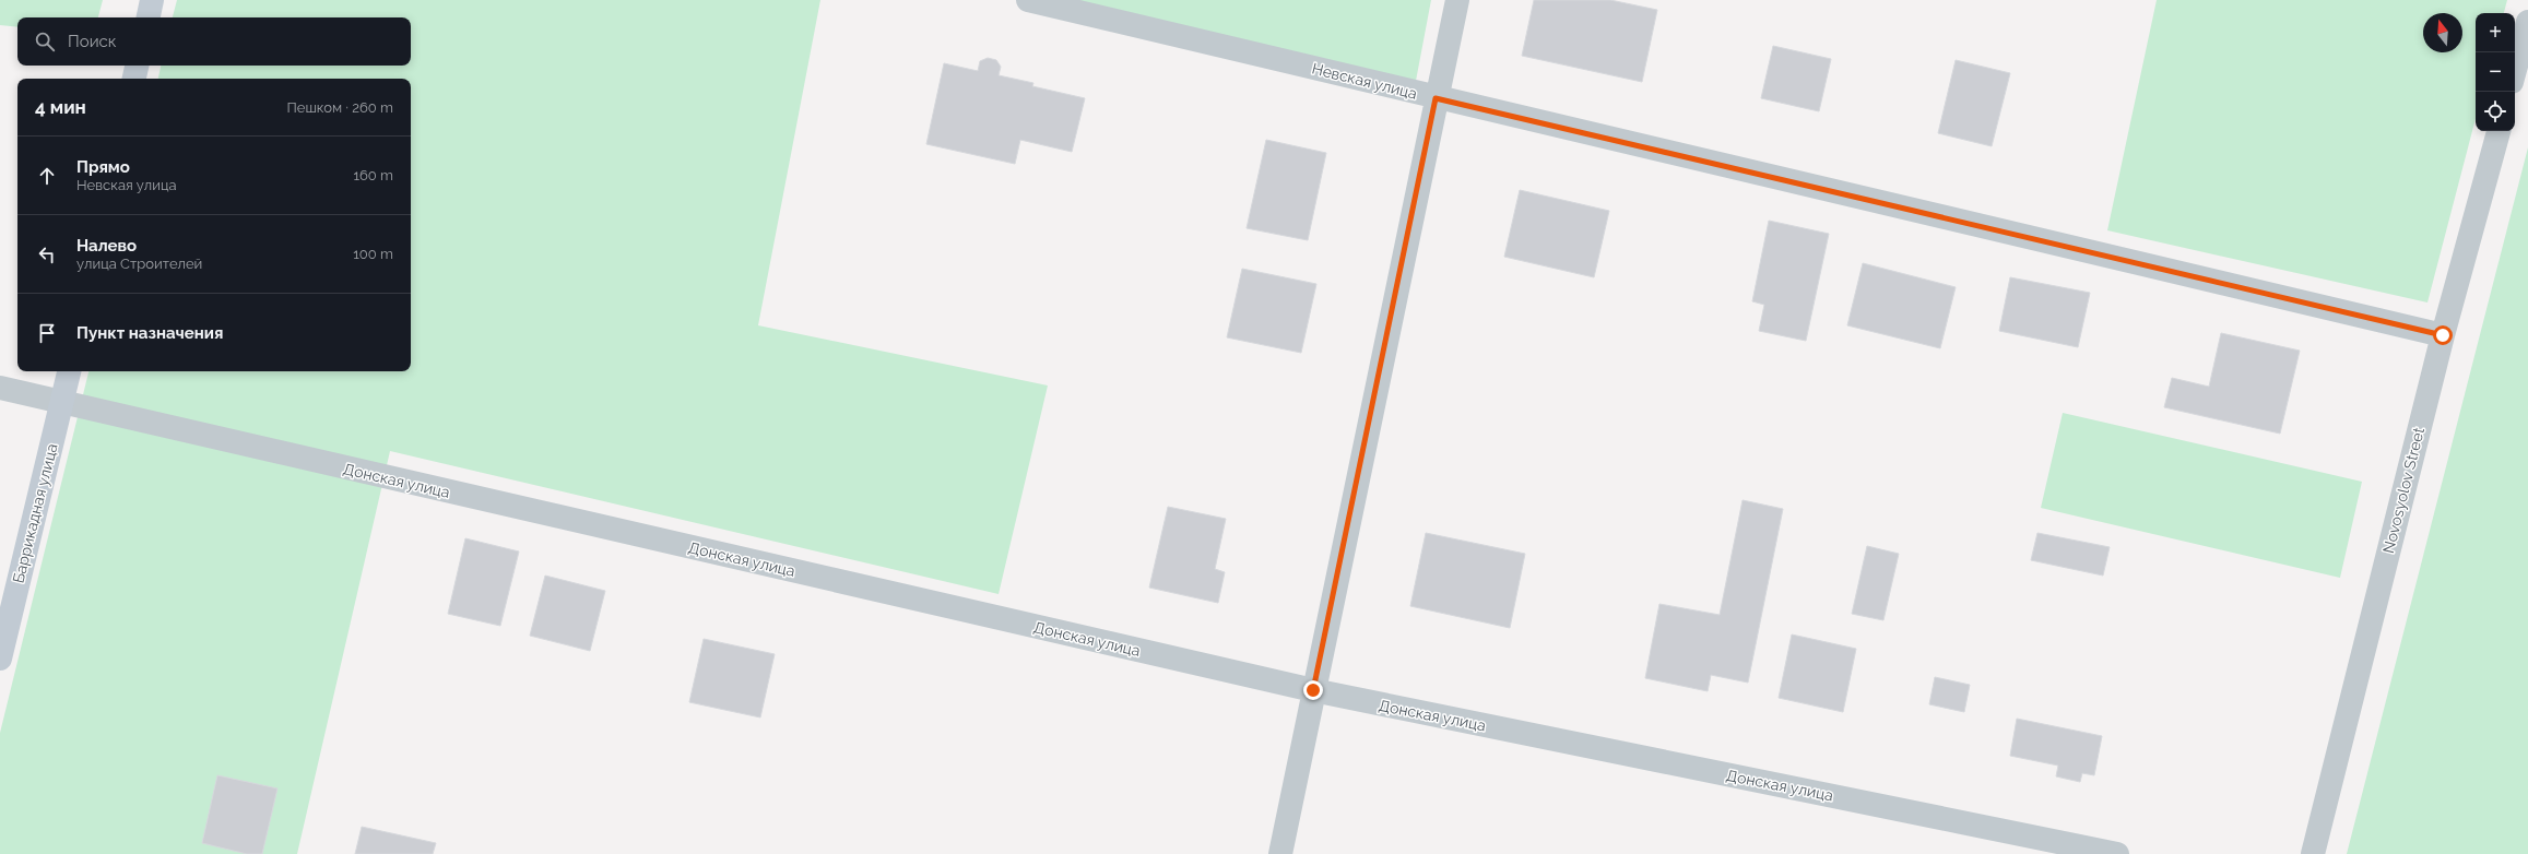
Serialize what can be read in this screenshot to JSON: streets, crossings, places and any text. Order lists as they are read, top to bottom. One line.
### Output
{"streets":{"street":["Невская улица","Донская улица","Novosyolov Street","Баррикадная улица"]},"crossings":[["Невская улица","Novosyolov Street"],["Донская улица","Баррикадная улица"]],"north":"top","page":{"map_buttons":["+","−"],"search":"Поиск","heading":["4 мин","Пешком · 260 m"],"list":[["Прямо","Невская улица","160 m"],["Налево","улица Строителей","100 m"],"Пункт назначения"]}}
